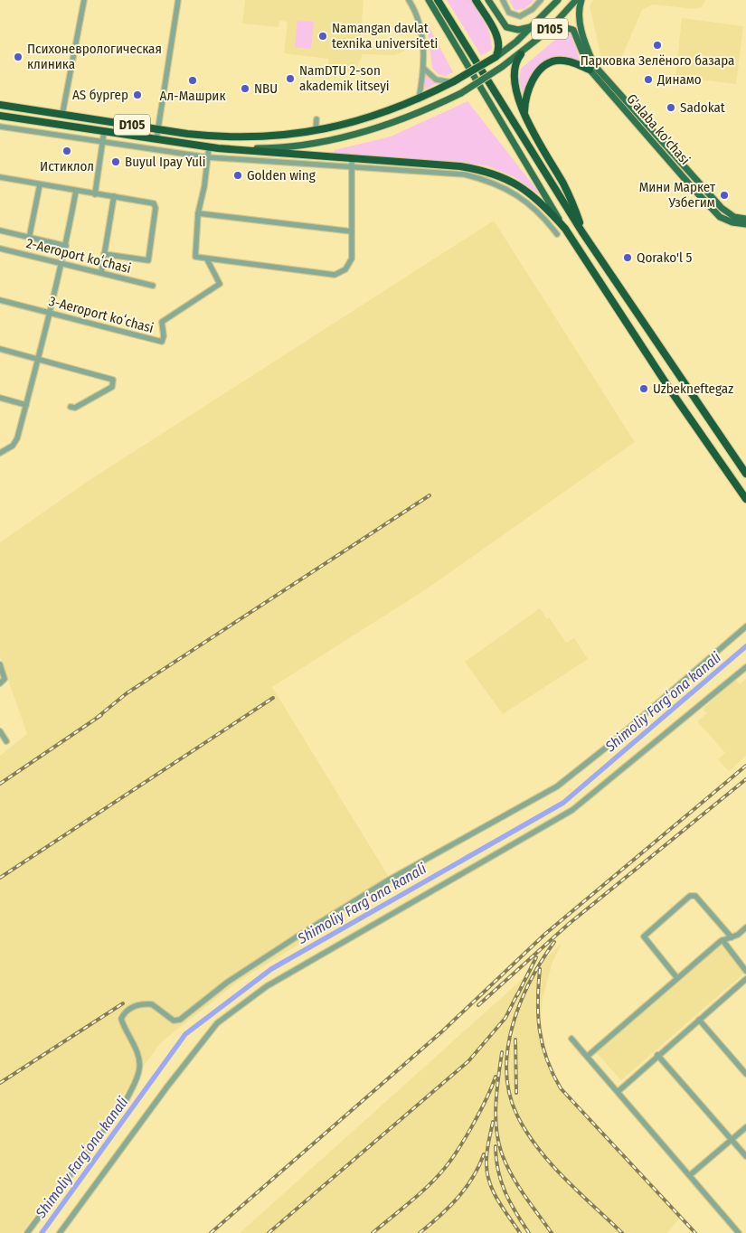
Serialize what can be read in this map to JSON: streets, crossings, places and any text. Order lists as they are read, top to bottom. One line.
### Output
{"streets":{"highway":["D105"],"main road":["G'alaba ko'chasi"],"street":["2-Aeroport koʻchasi","3-Aeroport koʻchasi"]},"water":["Shimoliy Fargʻona kanali"],"places":["Namangan davlat texnika universiteti","Парковка Зелёного базара","Психоневрологическая клиника","NamDTU 2-son akademik litseyi","Динамо","Ал-Машрик","NBU","AS бургер","Sadokat","Истиклол","Buyul Ipay Yuli","Golden wing","Мини Маркет Узбегим","Qorako'l 5","Uzbekneftegaz"]}
